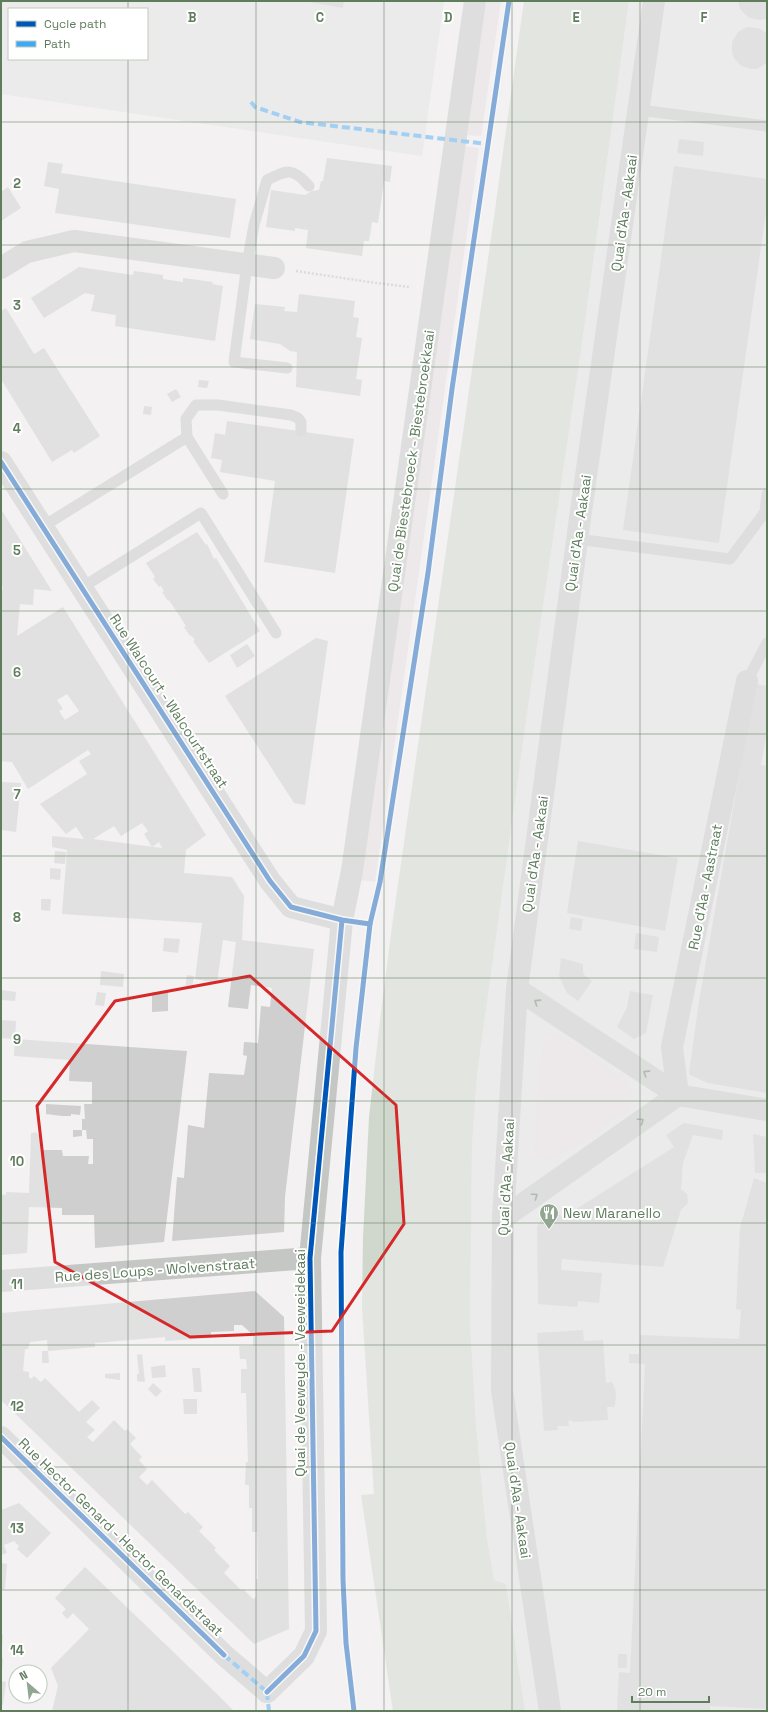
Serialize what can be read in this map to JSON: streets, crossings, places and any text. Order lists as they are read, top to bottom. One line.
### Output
{"streets":{"street":["Quai d'Aa - Aakaai","Quai de Biestebroeck - Biestebroekkaai","Rue Walcourt - Walcourtstraat","Rue d'Aa - Aastraat","Rue des Loups - Wolvenstraat","Quai de Veeweyde - Veeweidekaai","Rue Hector Genard - Hector Genardstraat"]},"crossings":[["Quai de Biestebroeck - Biestebroekkaai","Rue Walcourt - Walcourtstraat"],["Quai de Biestebroeck - Biestebroekkaai","Quai de Veeweyde - Veeweidekaai"],["Rue Walcourt - Walcourtstraat","Quai de Veeweyde - Veeweidekaai"],["Rue des Loups - Wolvenstraat","Quai de Veeweyde - Veeweidekaai"],["Quai de Veeweyde - Veeweidekaai","Rue Hector Genard - Hector Genardstraat"]],"places":{"restaurant":["New Maranello"]},"legend":["Cycle path","Path"],"scale_bar":"20 m","north":"top left","grid":{"columns":["B","C","D","E","F"],"rows":["2","3","4","5","6","7","8","9","10","11","12","13","14"]}}
